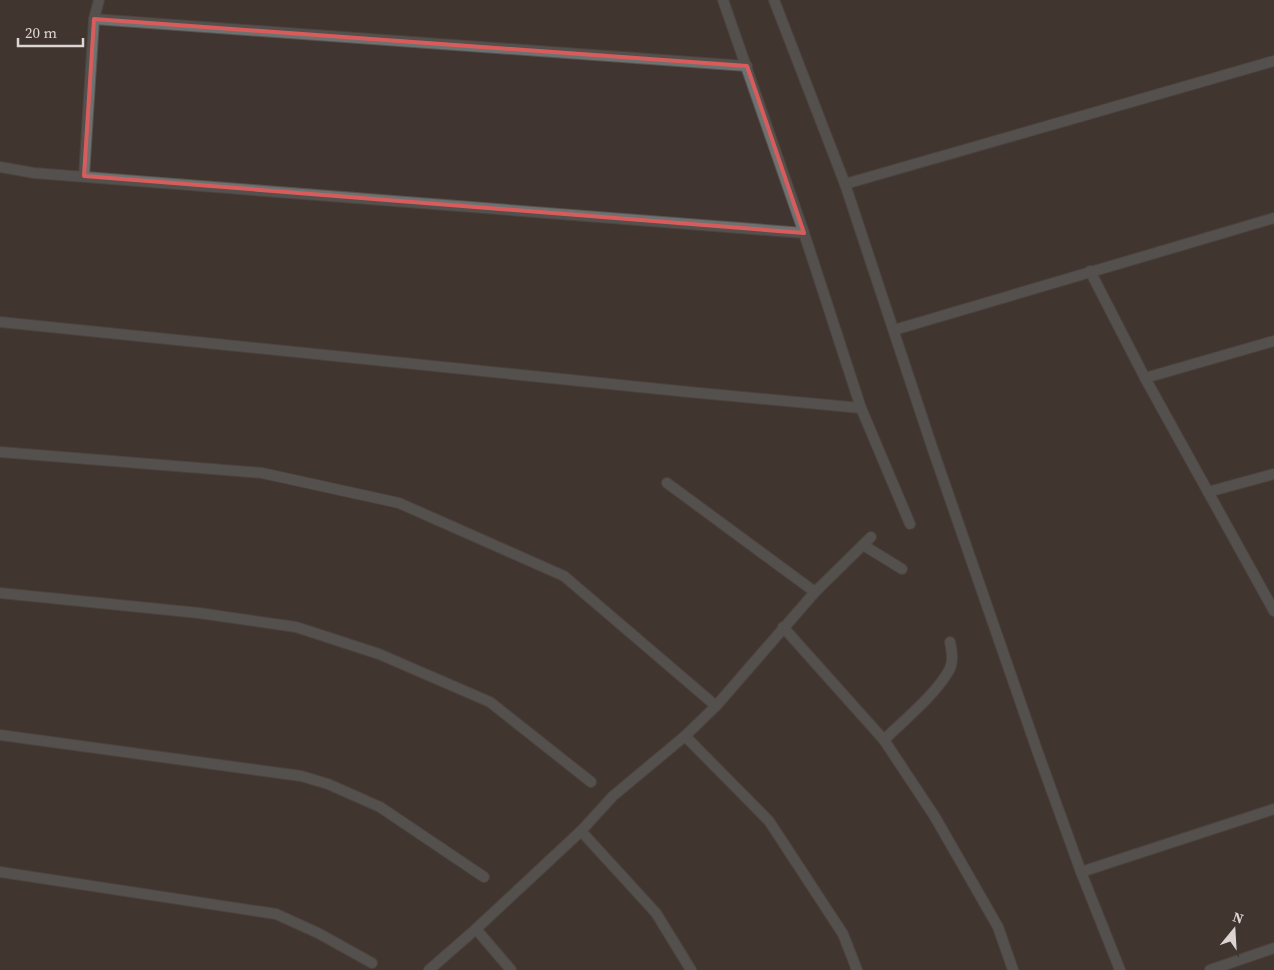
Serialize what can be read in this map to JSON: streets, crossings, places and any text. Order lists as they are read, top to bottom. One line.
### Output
{"scale_bar":"20 m","north":"top"}
